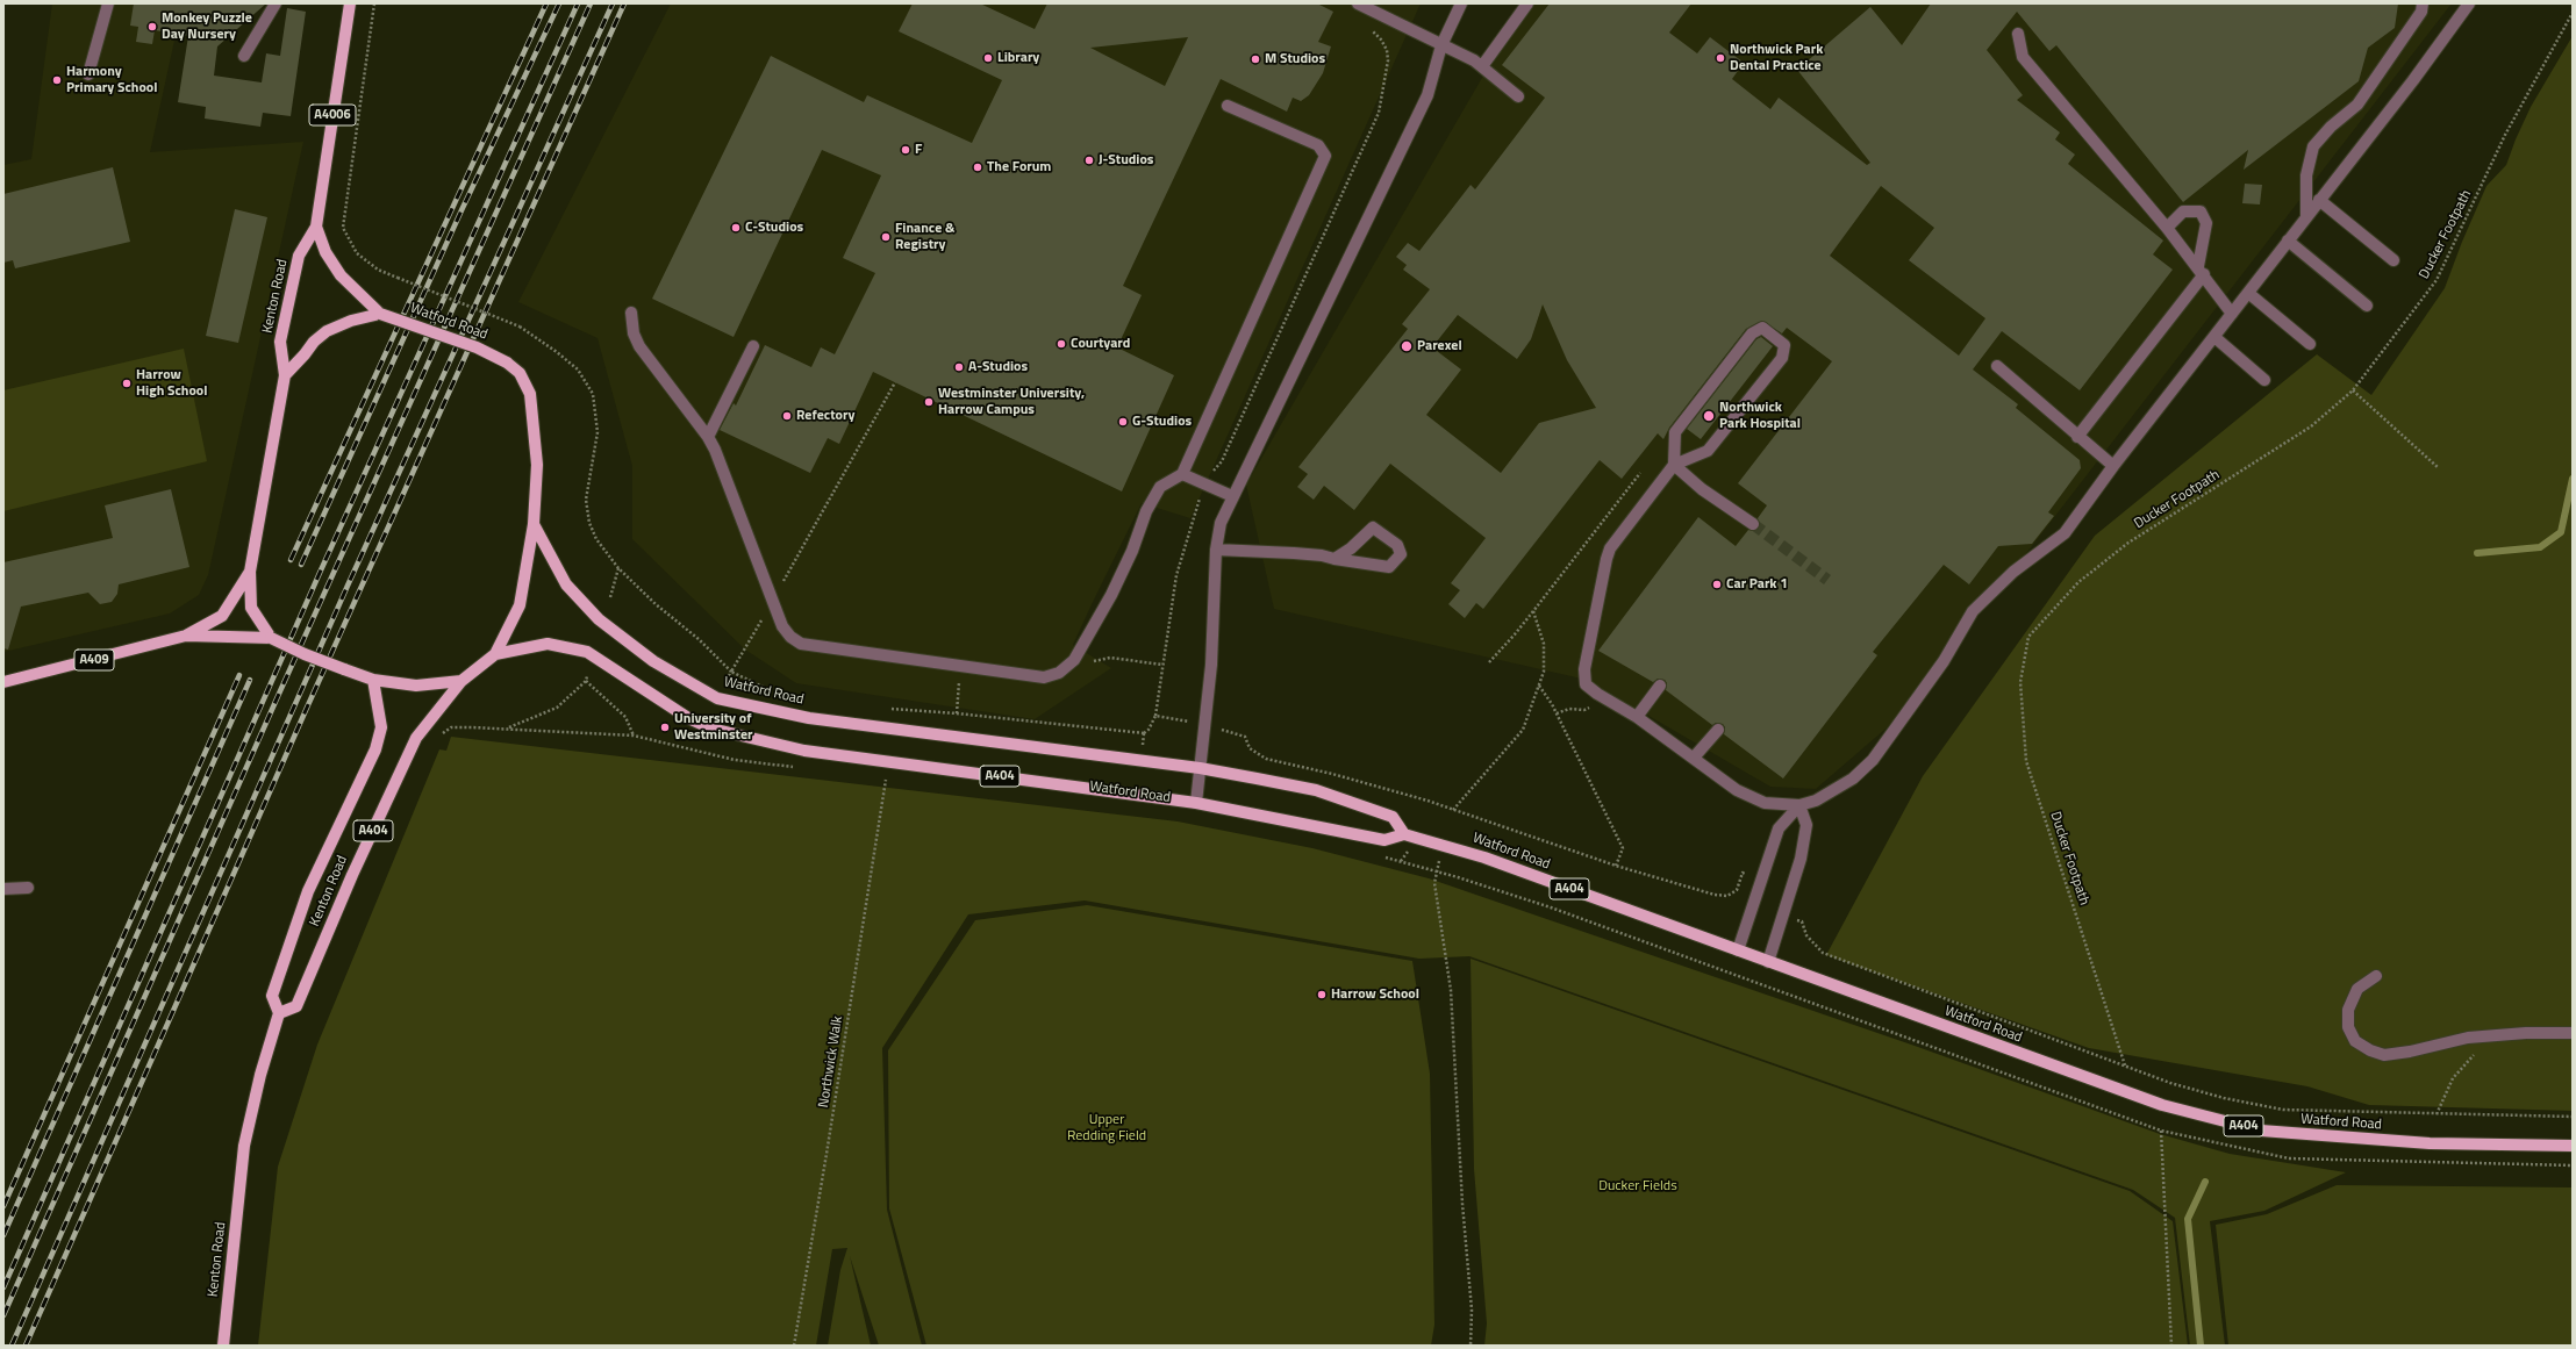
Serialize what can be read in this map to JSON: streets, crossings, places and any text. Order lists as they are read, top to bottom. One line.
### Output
{"streets":{"main road":["A4006","Kenton Road","Watford Road","A409","A404"],"path":["Ducker Footpath","Northwick Walk"]},"crossings":[["Ducker Footpath","Watford Road"],["Kenton Road","Watford Road"],["Kenton Road","A409"]],"parks":["Upper Redding Field","Ducker Fields"],"places":["Monkey Puzzle Day Nursery","Library","Northwick Park Dental Practice","M Studios","Harmony Primary School","F","J-Studios","The Forum","C-Studios","Finance & Registry","Courtyard","Parexel","A-Studios","Harrow High School","Westminster University, Harrow Campus","Refectory","Northwick Park Hospital","G-Studios","Car Park 1","University of Westminster","Harrow School"]}
